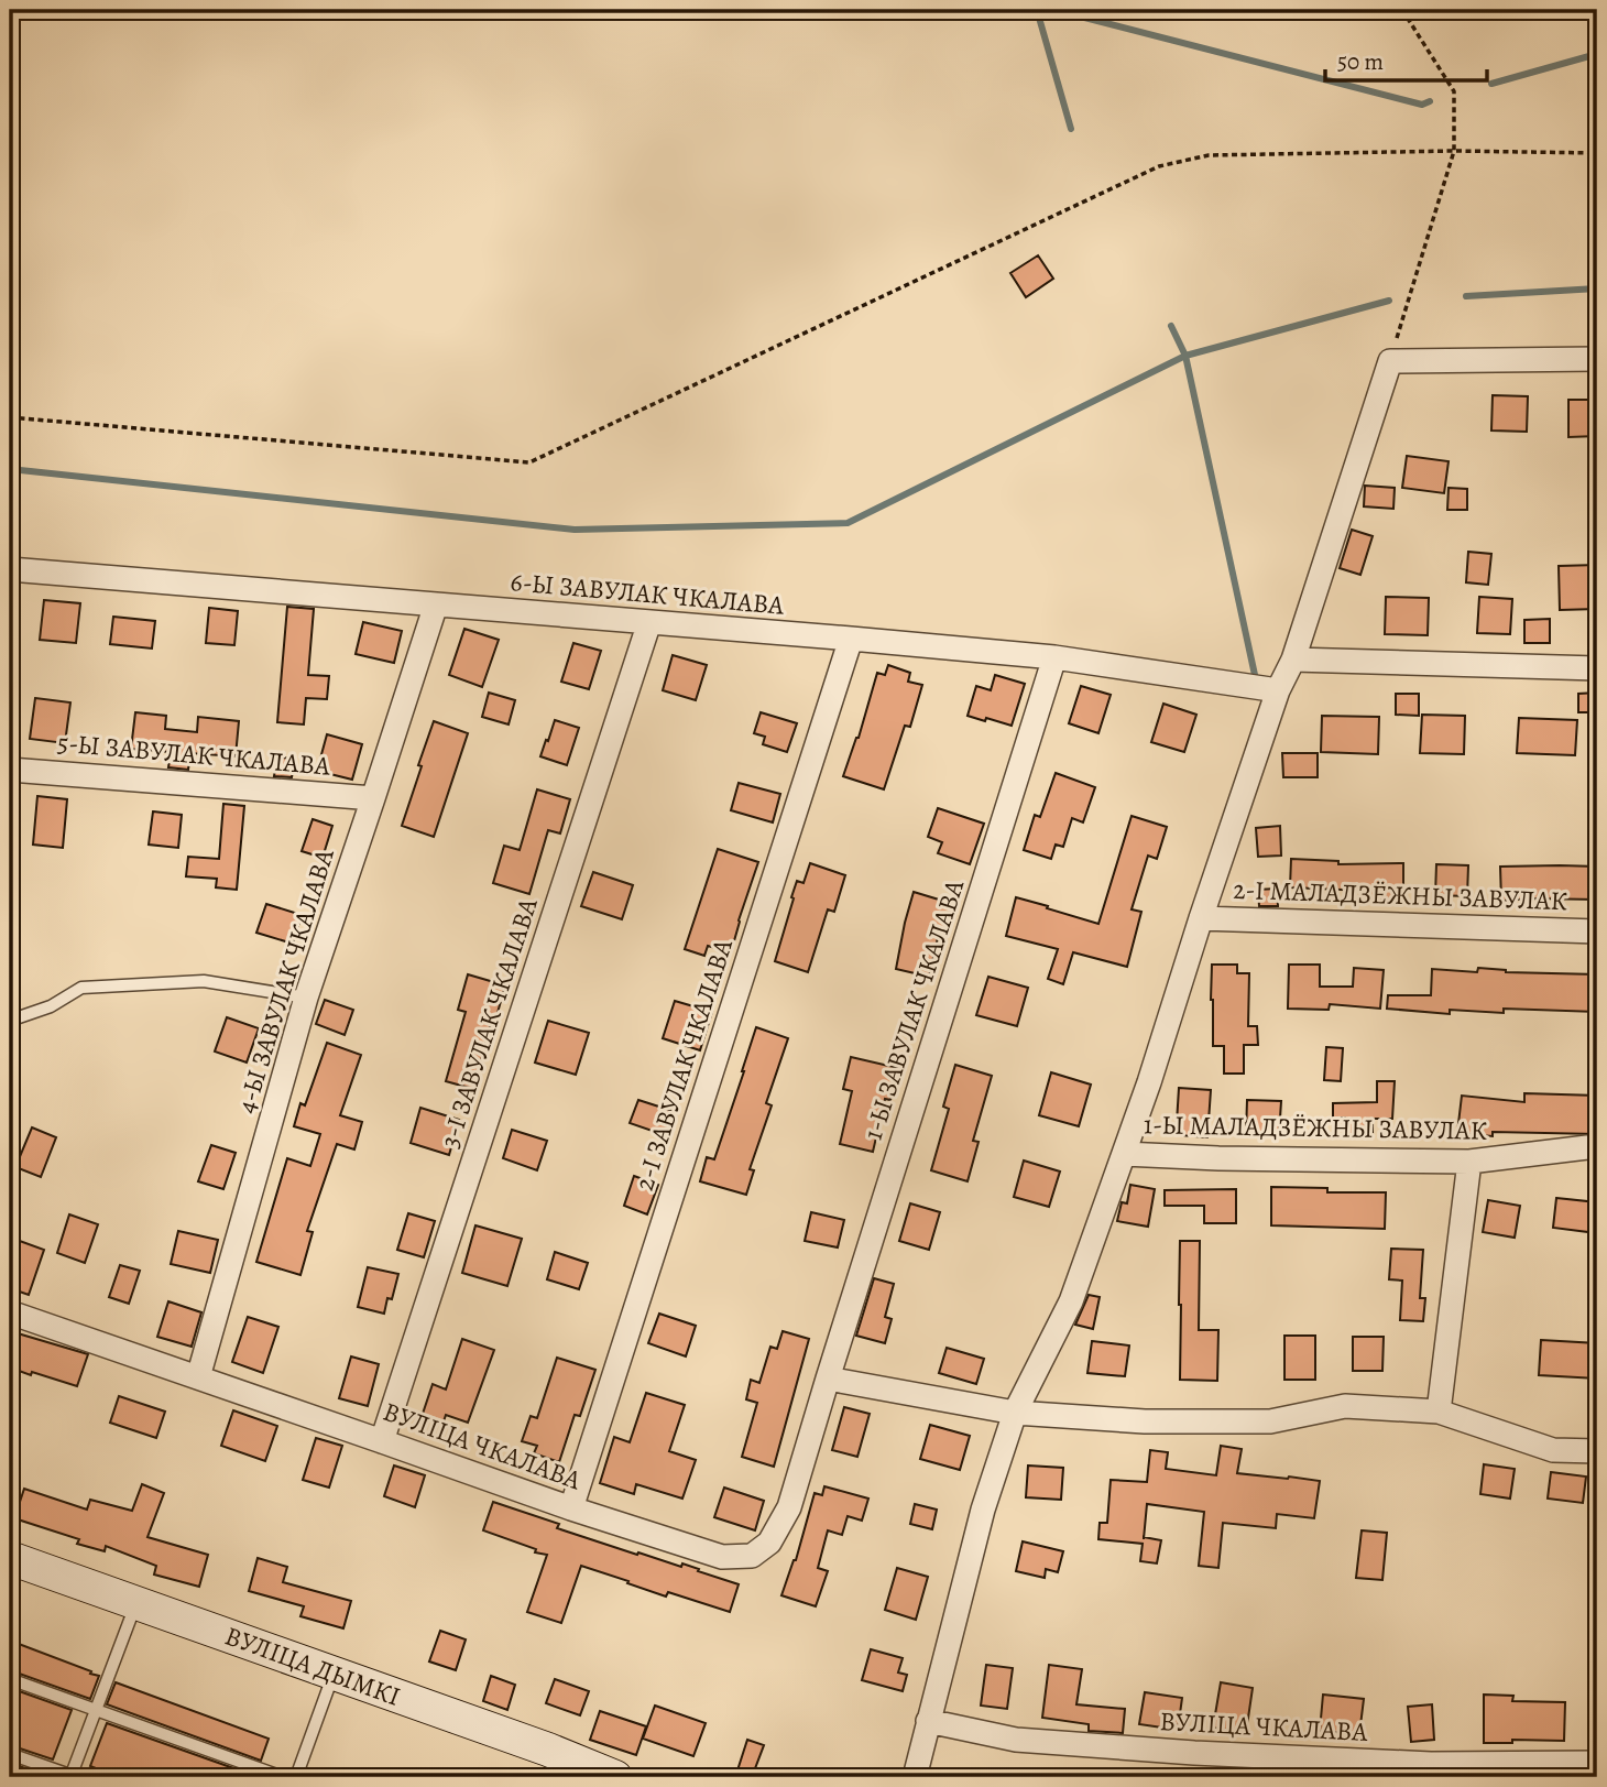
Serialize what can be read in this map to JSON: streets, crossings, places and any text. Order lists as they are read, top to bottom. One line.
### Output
{"streets":{"street":["6-Ы ЗАВУЛАК ЧКАЛАВА","5-Ы ЗАВУЛАК ЧКАЛАВА","2-І МАЛАДЗЁЖНЫ ЗАВУЛАК","4-Ы ЗАВУЛАК ЧКАЛАВА","1-Ы ЗАВУЛАК ЧКАЛАВА","3-І ЗАВУЛАК ЧКАЛАВА","2-І ЗАВУЛАК ЧКАЛАВА","1-Ы МАЛАДЗЁЖНЫ ЗАВУЛАК","ВУЛІЦА ЧКАЛАВА","ВУЛІЦА ДЫМКІ"]},"crossings":[["6-Ы ЗАВУЛАК ЧКАЛАВА","4-Ы ЗАВУЛАК ЧКАЛАВА"],["6-Ы ЗАВУЛАК ЧКАЛАВА","1-Ы ЗАВУЛАК ЧКАЛАВА"],["6-Ы ЗАВУЛАК ЧКАЛАВА","3-І ЗАВУЛАК ЧКАЛАВА"],["6-Ы ЗАВУЛАК ЧКАЛАВА","2-І ЗАВУЛАК ЧКАЛАВА"],["5-Ы ЗАВУЛАК ЧКАЛАВА","4-Ы ЗАВУЛАК ЧКАЛАВА"],["4-Ы ЗАВУЛАК ЧКАЛАВА","ВУЛІЦА ЧКАЛАВА"],["1-Ы ЗАВУЛАК ЧКАЛАВА","ВУЛІЦА ЧКАЛАВА"],["3-І ЗАВУЛАК ЧКАЛАВА","ВУЛІЦА ЧКАЛАВА"],["2-І ЗАВУЛАК ЧКАЛАВА","ВУЛІЦА ЧКАЛАВА"]],"scale_bar":"50 m"}
